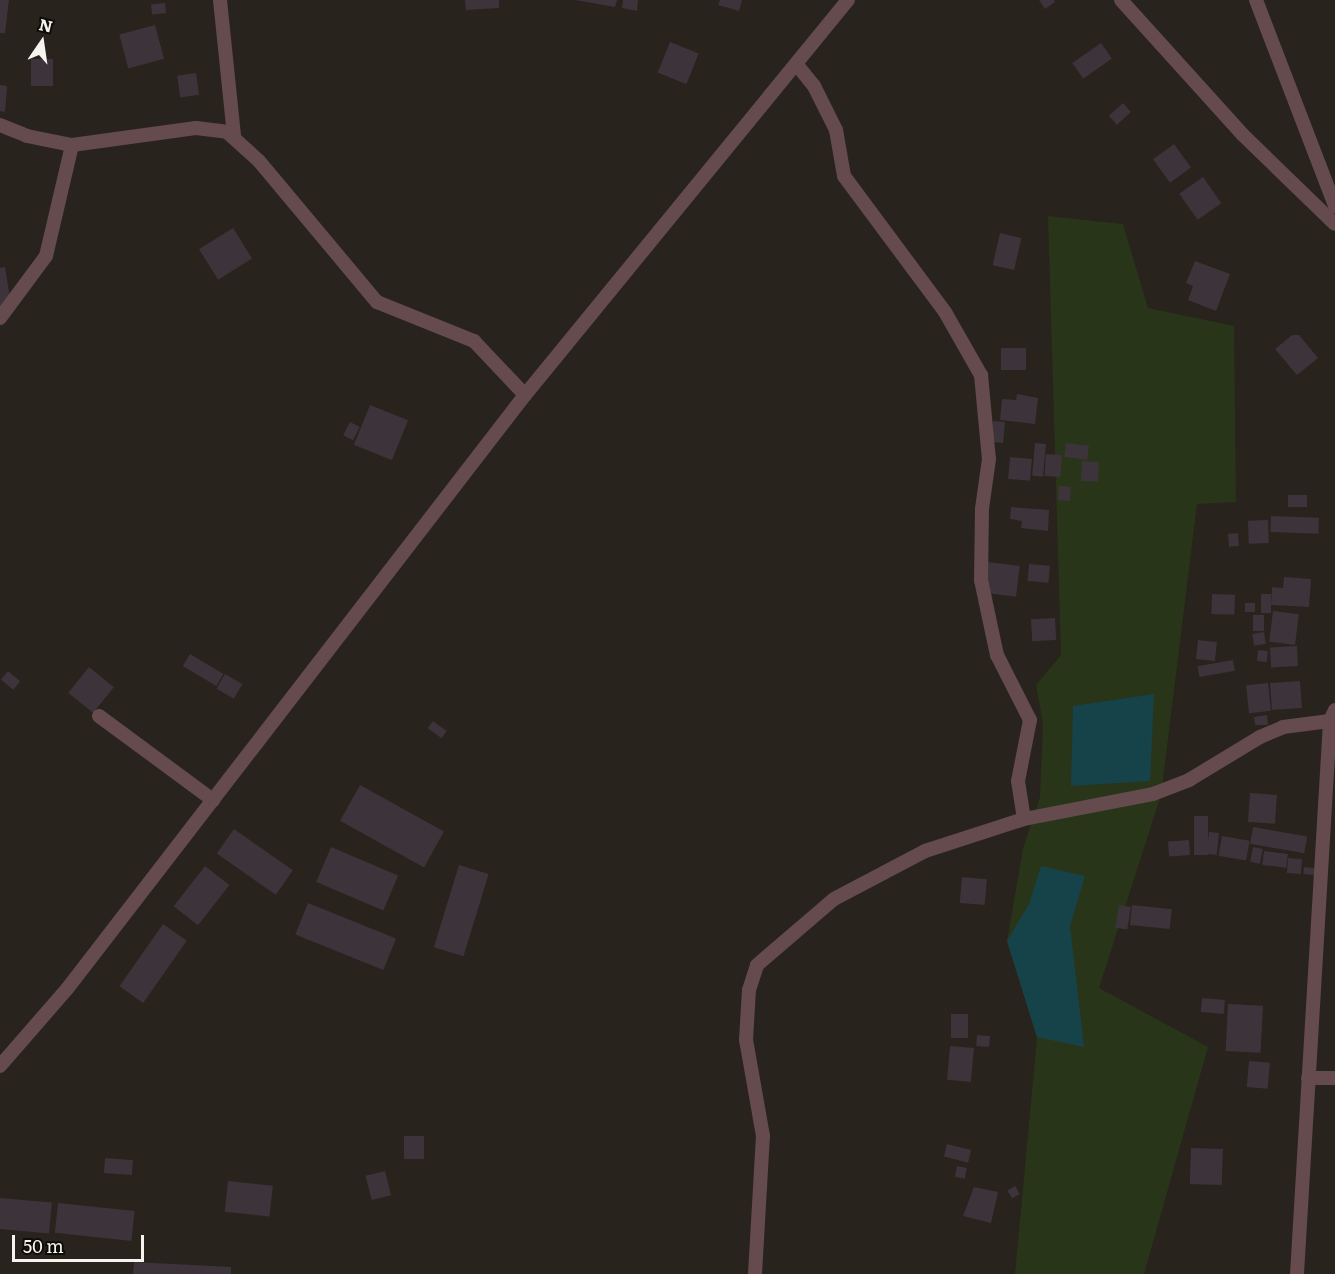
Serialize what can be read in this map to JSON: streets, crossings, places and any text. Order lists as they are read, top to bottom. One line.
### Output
{"scale_bar":"50 m","north":"top"}
